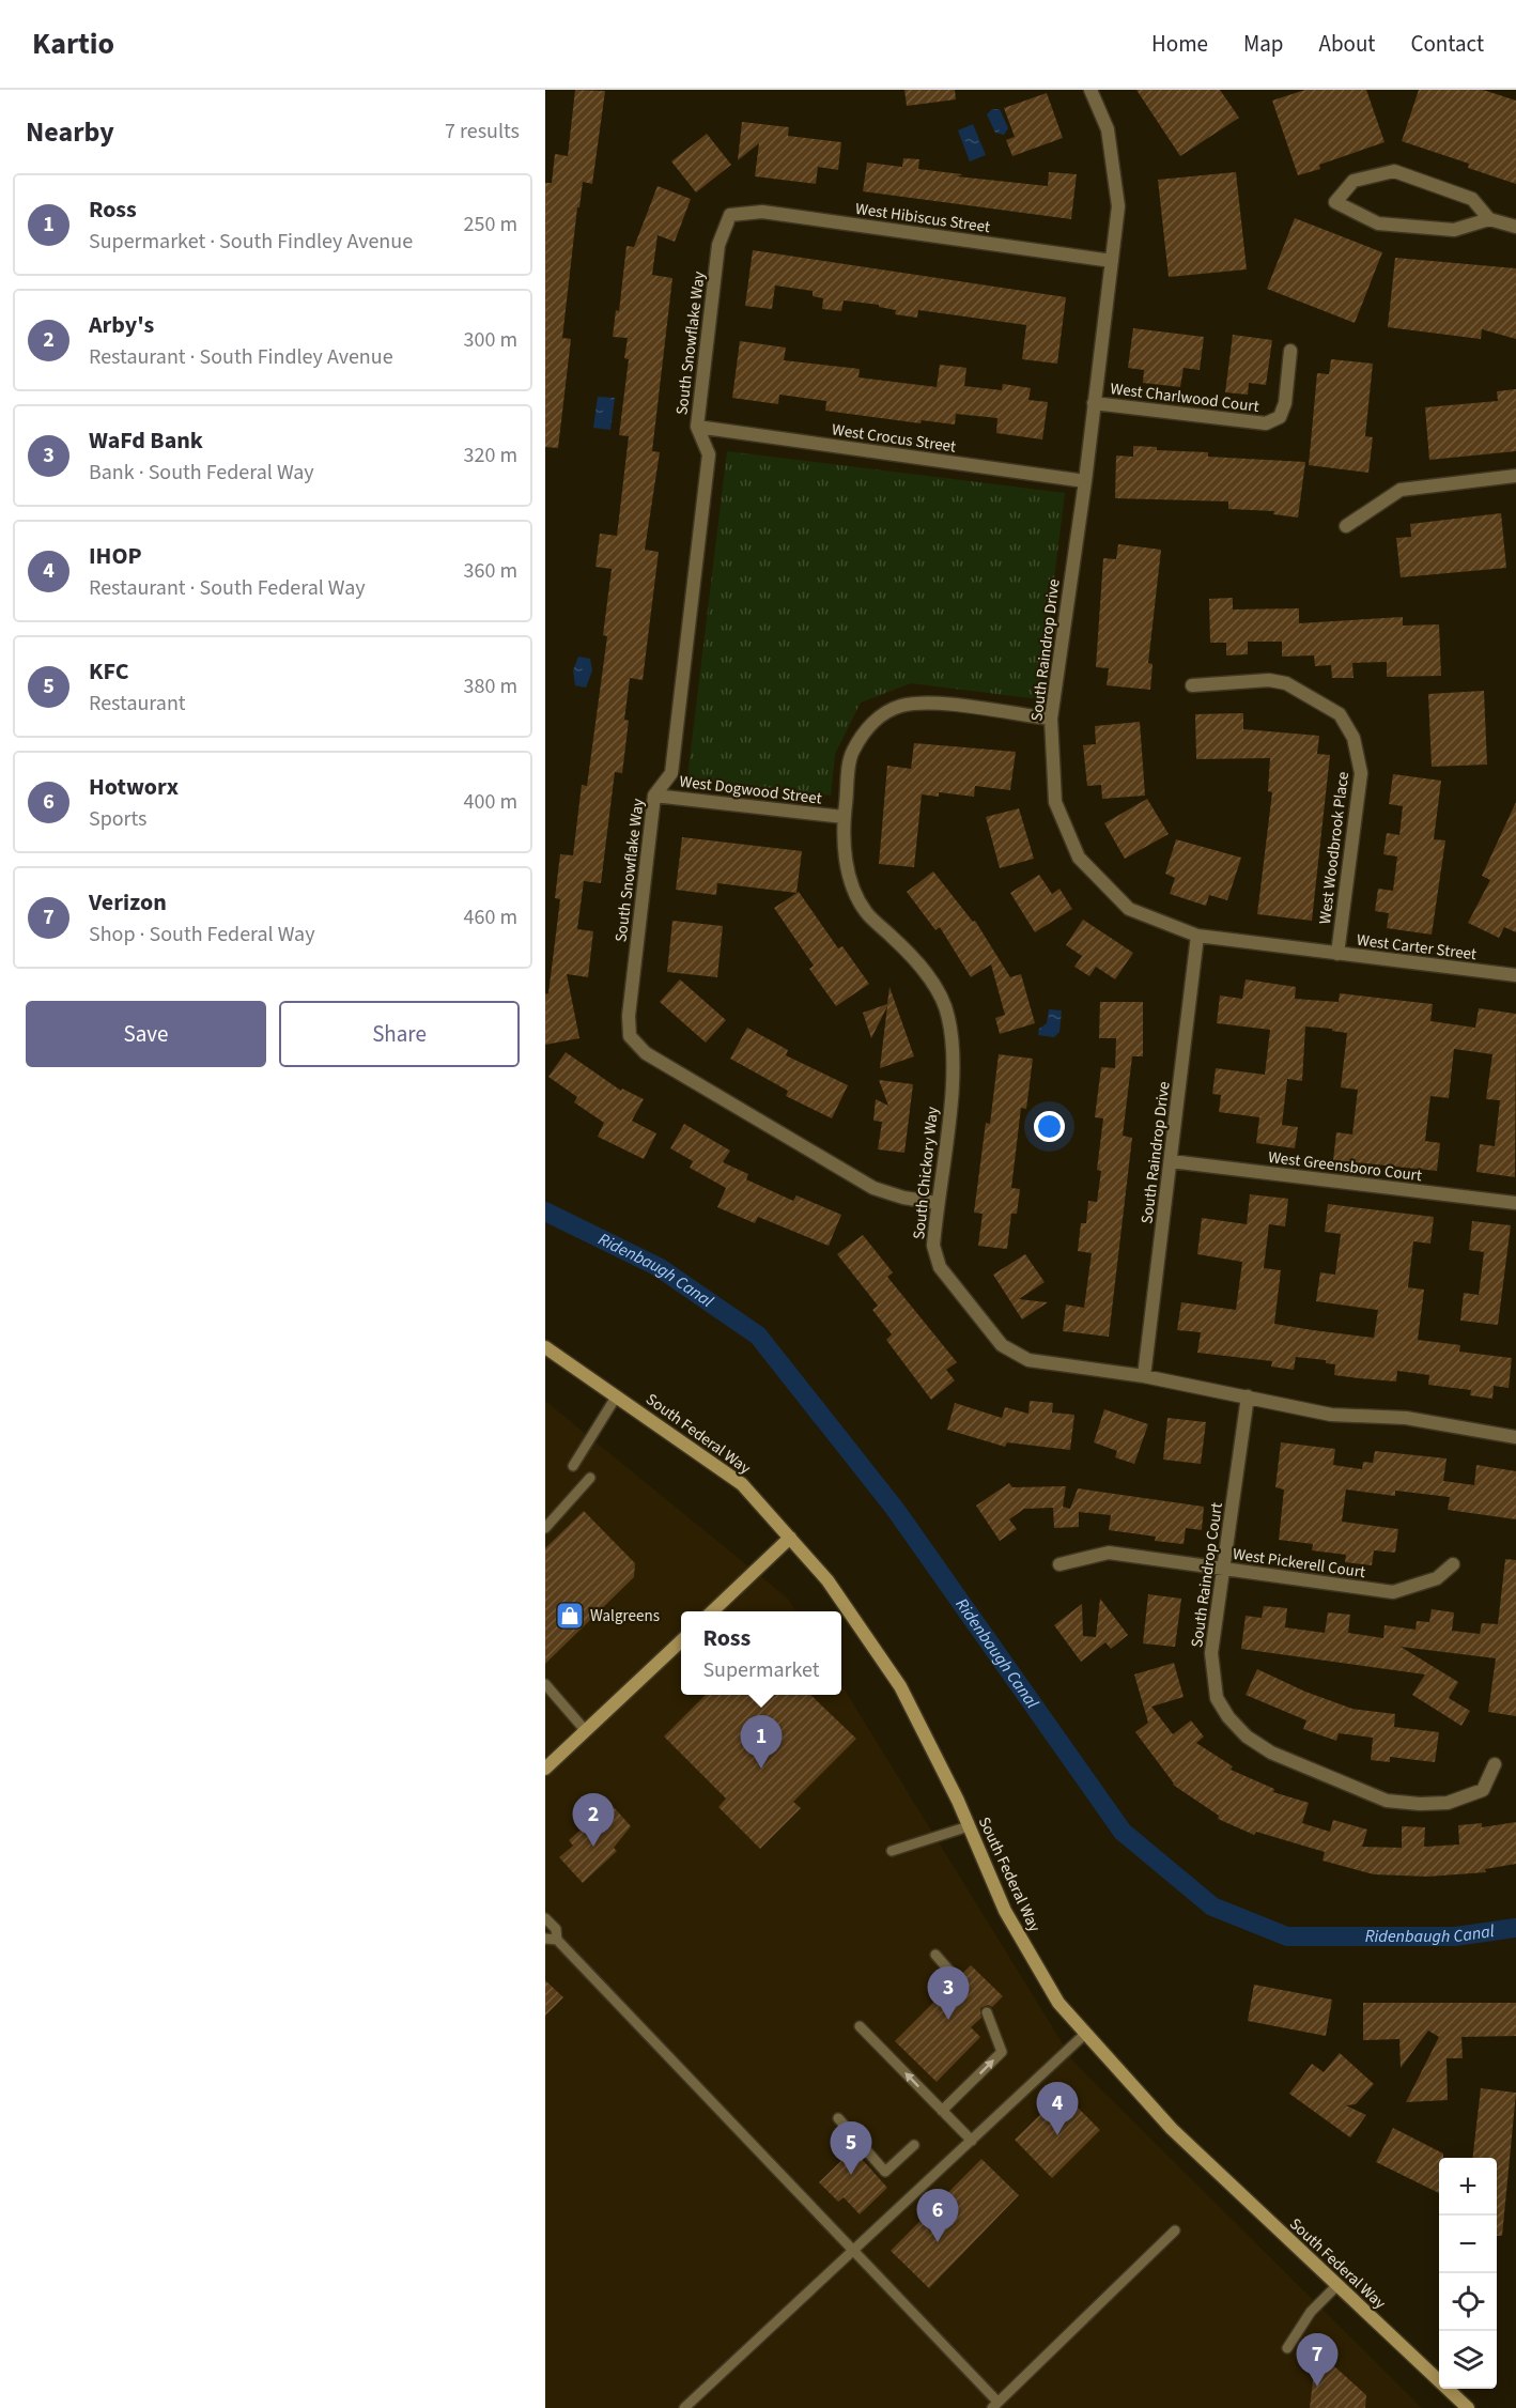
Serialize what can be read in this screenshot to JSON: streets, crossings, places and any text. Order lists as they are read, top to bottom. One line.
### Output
{"streets":{"main road":["South Federal Way"],"street":["West Hibiscus Street","South Snowflake Way","West Charlwood Court","West Crocus Street","South Raindrop Drive","West Dogwood Street","West Woodbrook Place","West Carter Street","West Greensboro Court","South Chickory Way","West Pickerell Court","South Raindrop Court"]},"crossings":[["West Hibiscus Street","South Snowflake Way"],["West Hibiscus Street","South Raindrop Drive"],["South Snowflake Way","West Crocus Street"],["South Snowflake Way","West Dogwood Street"],["South Snowflake Way","South Chickory Way"],["West Charlwood Court","South Raindrop Drive"],["West Crocus Street","South Raindrop Drive"],["South Raindrop Drive","West Carter Street"],["South Raindrop Drive","West Greensboro Court"],["South Raindrop Drive","South Chickory Way"],["West Dogwood Street","South Chickory Way"],["West Woodbrook Place","West Carter Street"],["South Chickory Way","South Raindrop Court"],["West Pickerell Court","South Raindrop Court"]],"water":["Ridenbaugh Canal"],"places":{"shop":["Walgreens"]},"page":{"header":"Kartio","nav":["Home","Map","About","Contact"],"heading":["Nearby","7 results"],"list":[{"mark":"1","name":"Ross","note":"Supermarket · South Findley Avenue","value":"250 m"},{"mark":"2","name":"Arby's","note":"Restaurant · South Findley Avenue","value":"300 m"},{"mark":"3","name":"WaFd Bank","note":"Bank · South Federal Way","value":"320 m"},{"mark":"4","name":"IHOP","note":"Restaurant · South Federal Way","value":"360 m"},{"mark":"5","name":"KFC","note":"Restaurant","value":"380 m"},{"mark":"6","name":"Hotworx","note":"Sports","value":"400 m"},{"mark":"7","name":"Verizon","note":"Shop · South Federal Way","value":"460 m"}],"buttons":["Save","Share"],"popup":["Ross","Supermarket"],"pins":["1","2","3","4","5","6","7"],"map_buttons":["+","−"]}}
